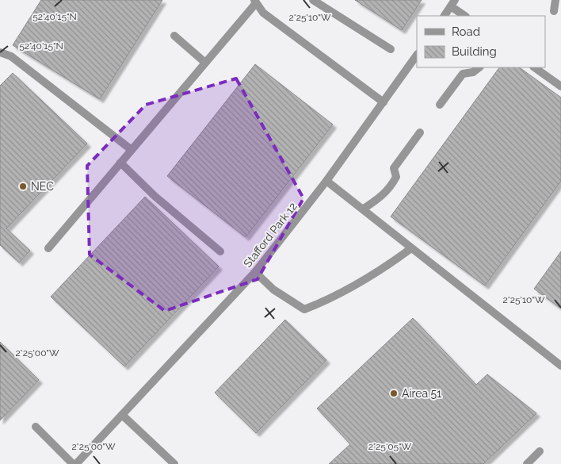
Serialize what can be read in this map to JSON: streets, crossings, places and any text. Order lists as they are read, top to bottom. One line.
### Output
{"streets":{"street":["Stafford Park 12"]},"places":["NEC","Airea 51"],"legend":["Road","Building"],"coordinates":["52°40'15\"N","2°25'10\"W","2°25'00\"W","2°25'05\"W"]}
